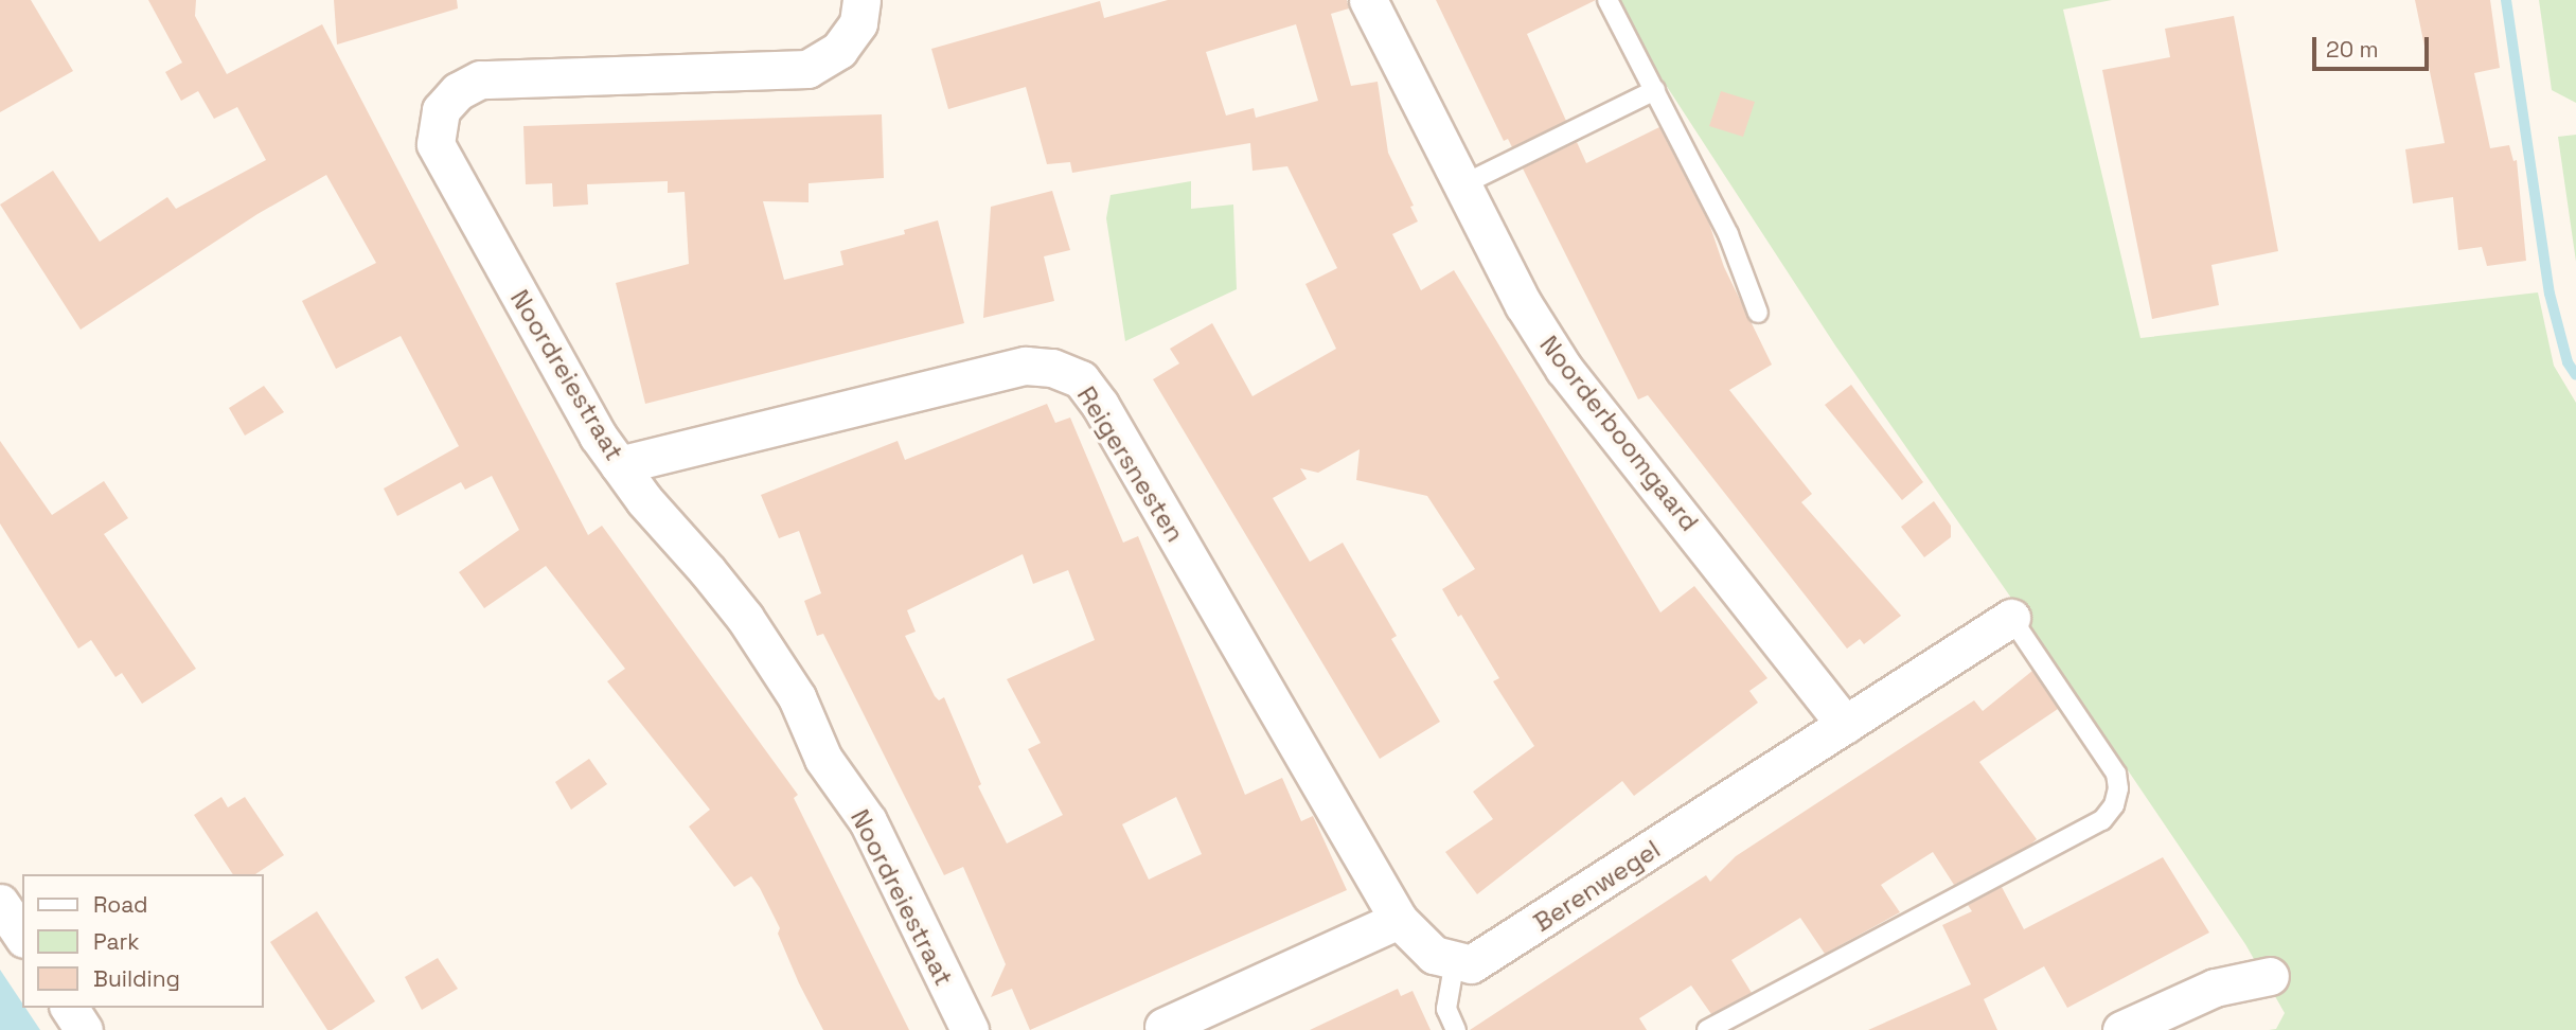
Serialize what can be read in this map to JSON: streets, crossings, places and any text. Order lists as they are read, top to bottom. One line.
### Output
{"streets":{"street":["Noordreiestraat","Noorderboomgaard","Reigersnesten","Berenwegel"]},"crossings":[["Noordreiestraat","Reigersnesten"],["Noorderboomgaard","Berenwegel"]],"legend":["Road","Park","Building"],"scale_bar":"20 m"}
